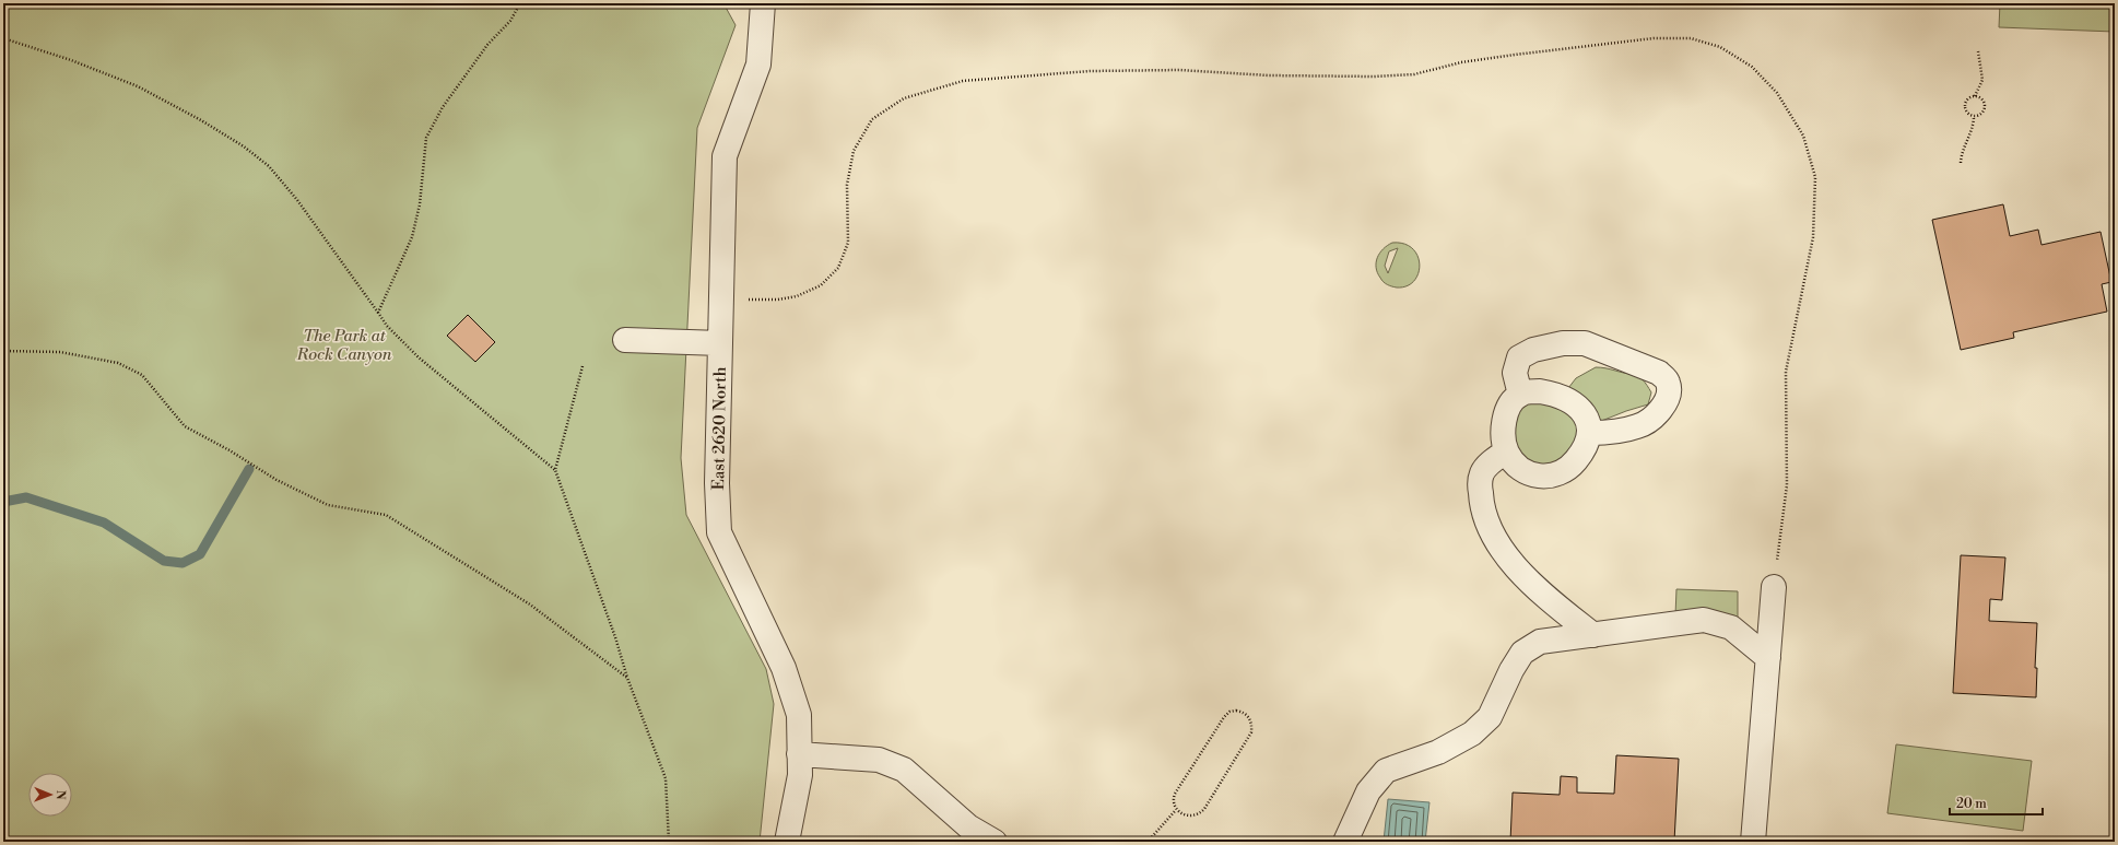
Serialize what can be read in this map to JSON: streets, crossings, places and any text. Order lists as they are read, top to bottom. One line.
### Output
{"streets":{"street":["East 2620 North"]},"parks":["The Park at Rock Canyon"],"scale_bar":"20 m","north":"right"}
